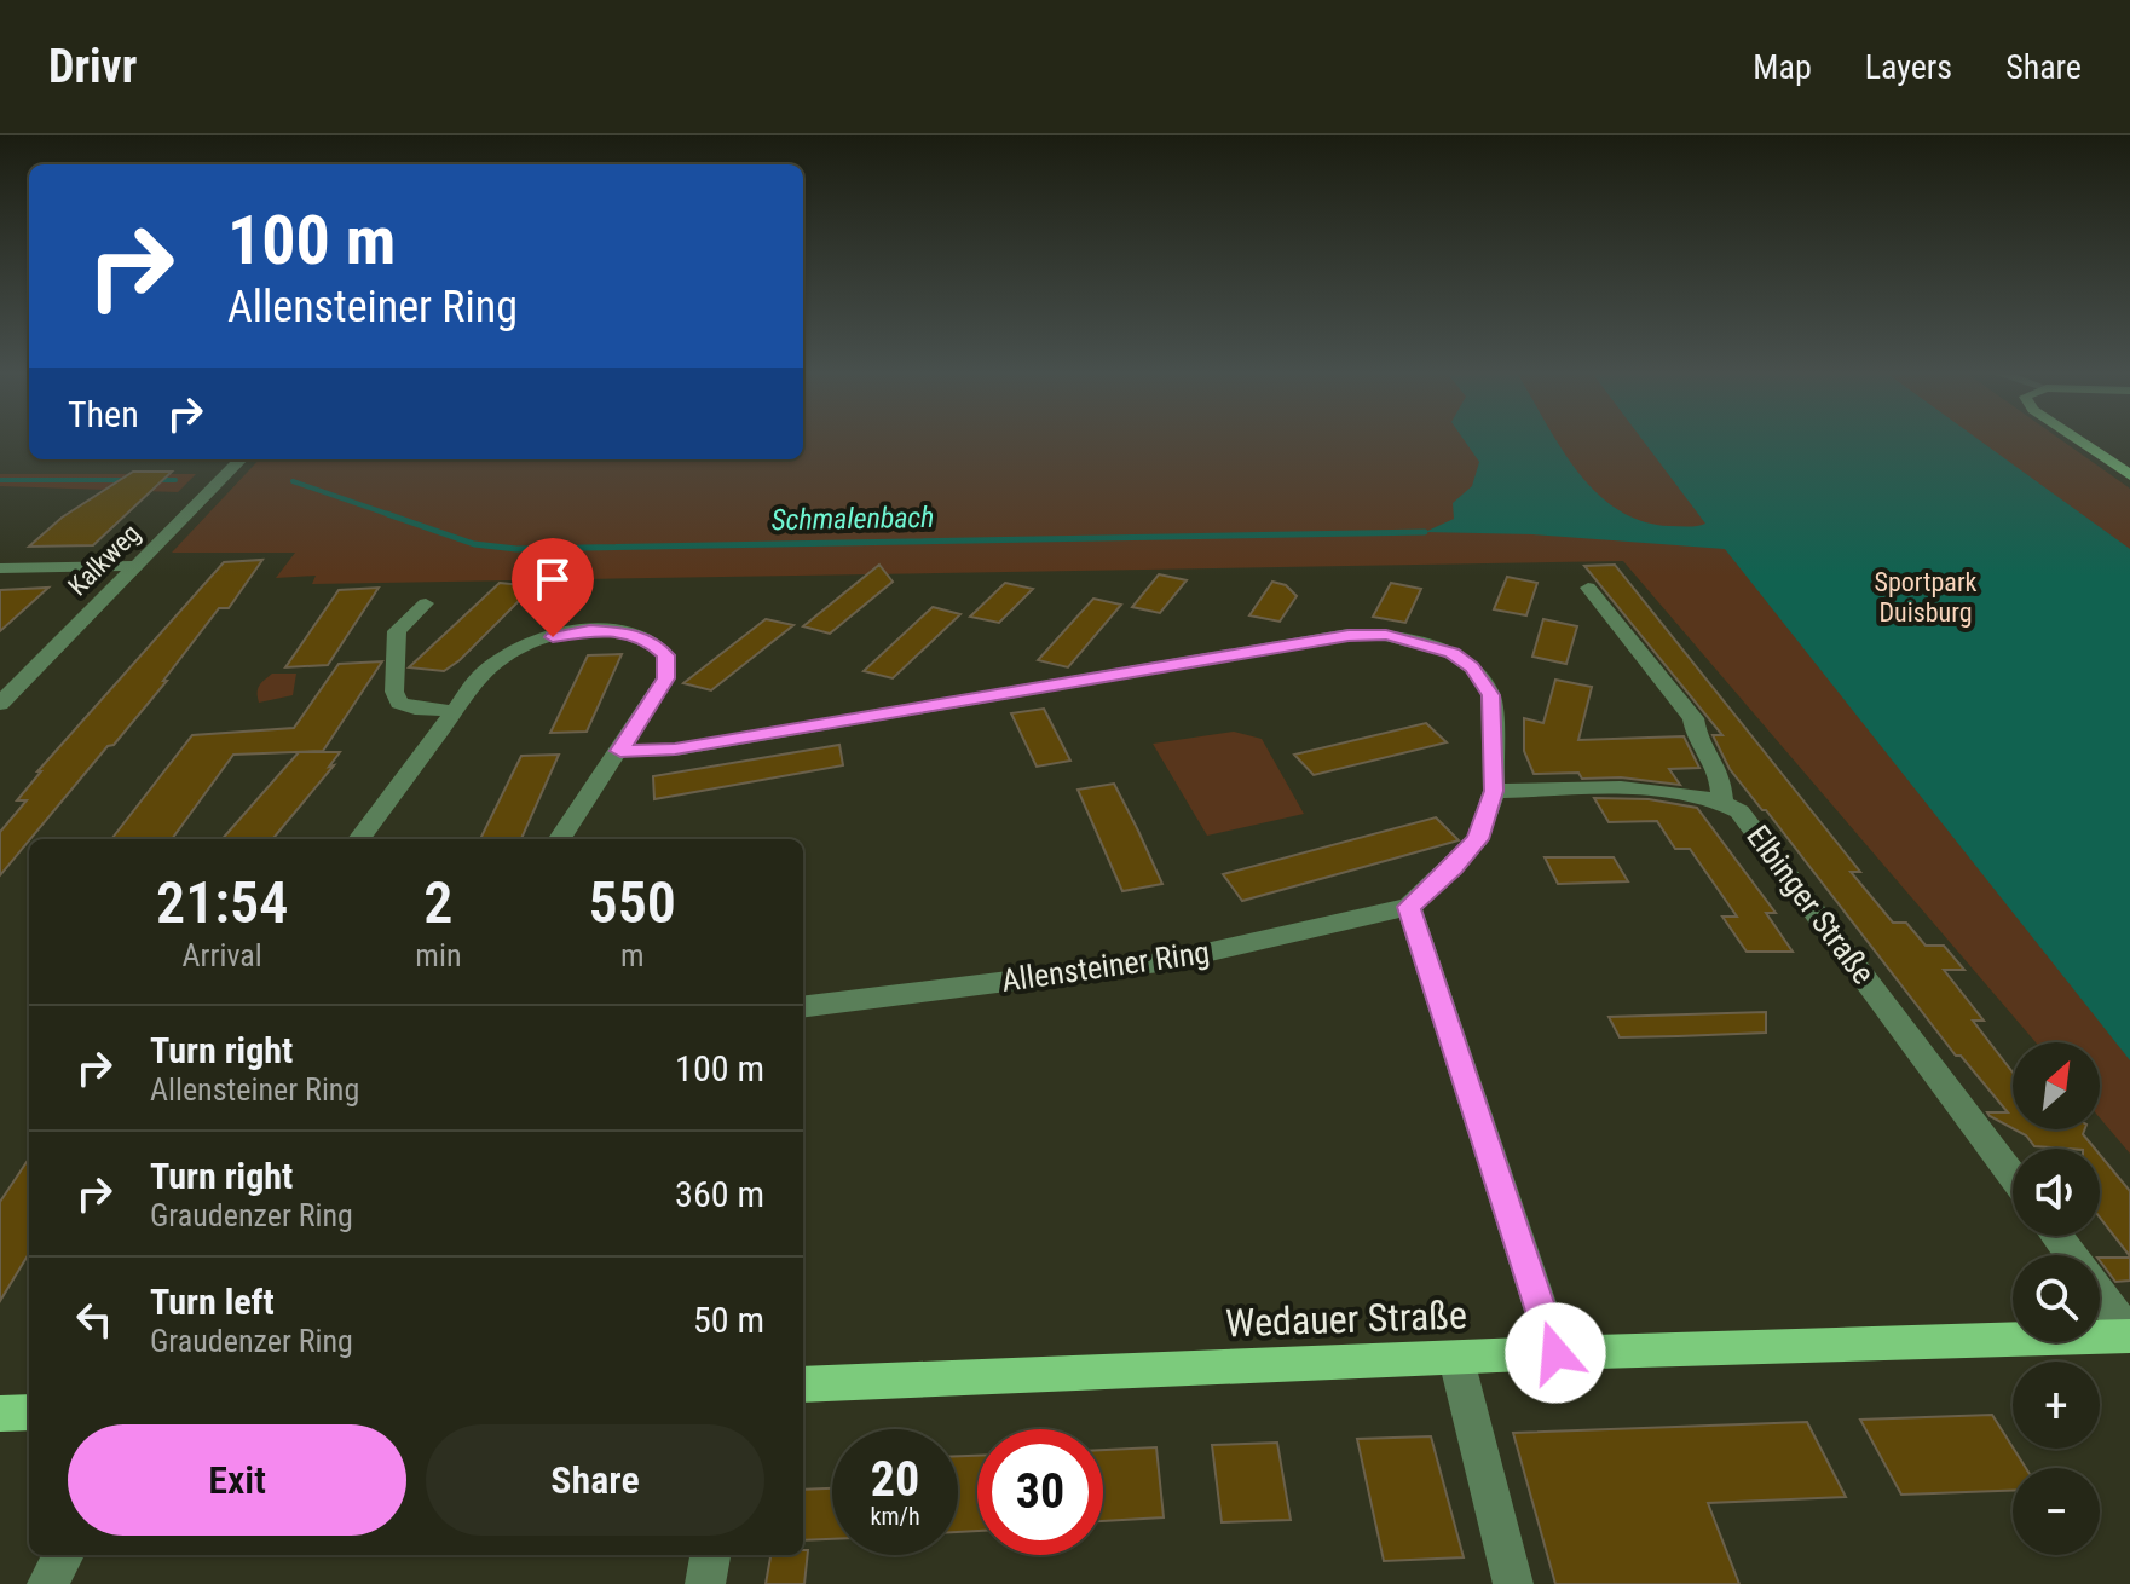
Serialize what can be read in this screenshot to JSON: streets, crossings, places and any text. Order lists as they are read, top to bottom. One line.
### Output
{"streets":{"main road":["Wedauer Straße"],"street":["Kalkweg","Elbinger Straße","Allensteiner Ring"]},"crossings":[["Elbinger Straße","Allensteiner Ring"]],"water":["Schmalenbach"],"parks":["Sportpark Duisburg"],"north":"top right","page":{"header":"Drivr","nav":["Map","Layers","Share"],"turn":["100 m","Allensteiner Ring"],"then":"Then","eta":["21:54","Arrival","2","min","550","m"],"list":[{"name":"Turn right","note":"Allensteiner Ring","value":"100 m"},{"name":"Turn right","note":"Graudenzer Ring","value":"360 m"},{"name":"Turn left","note":"Graudenzer Ring","value":"50 m"}],"map_buttons":["+","−"],"buttons":["Exit","Share"],"speed":"20 km/h","limit":"30"}}
